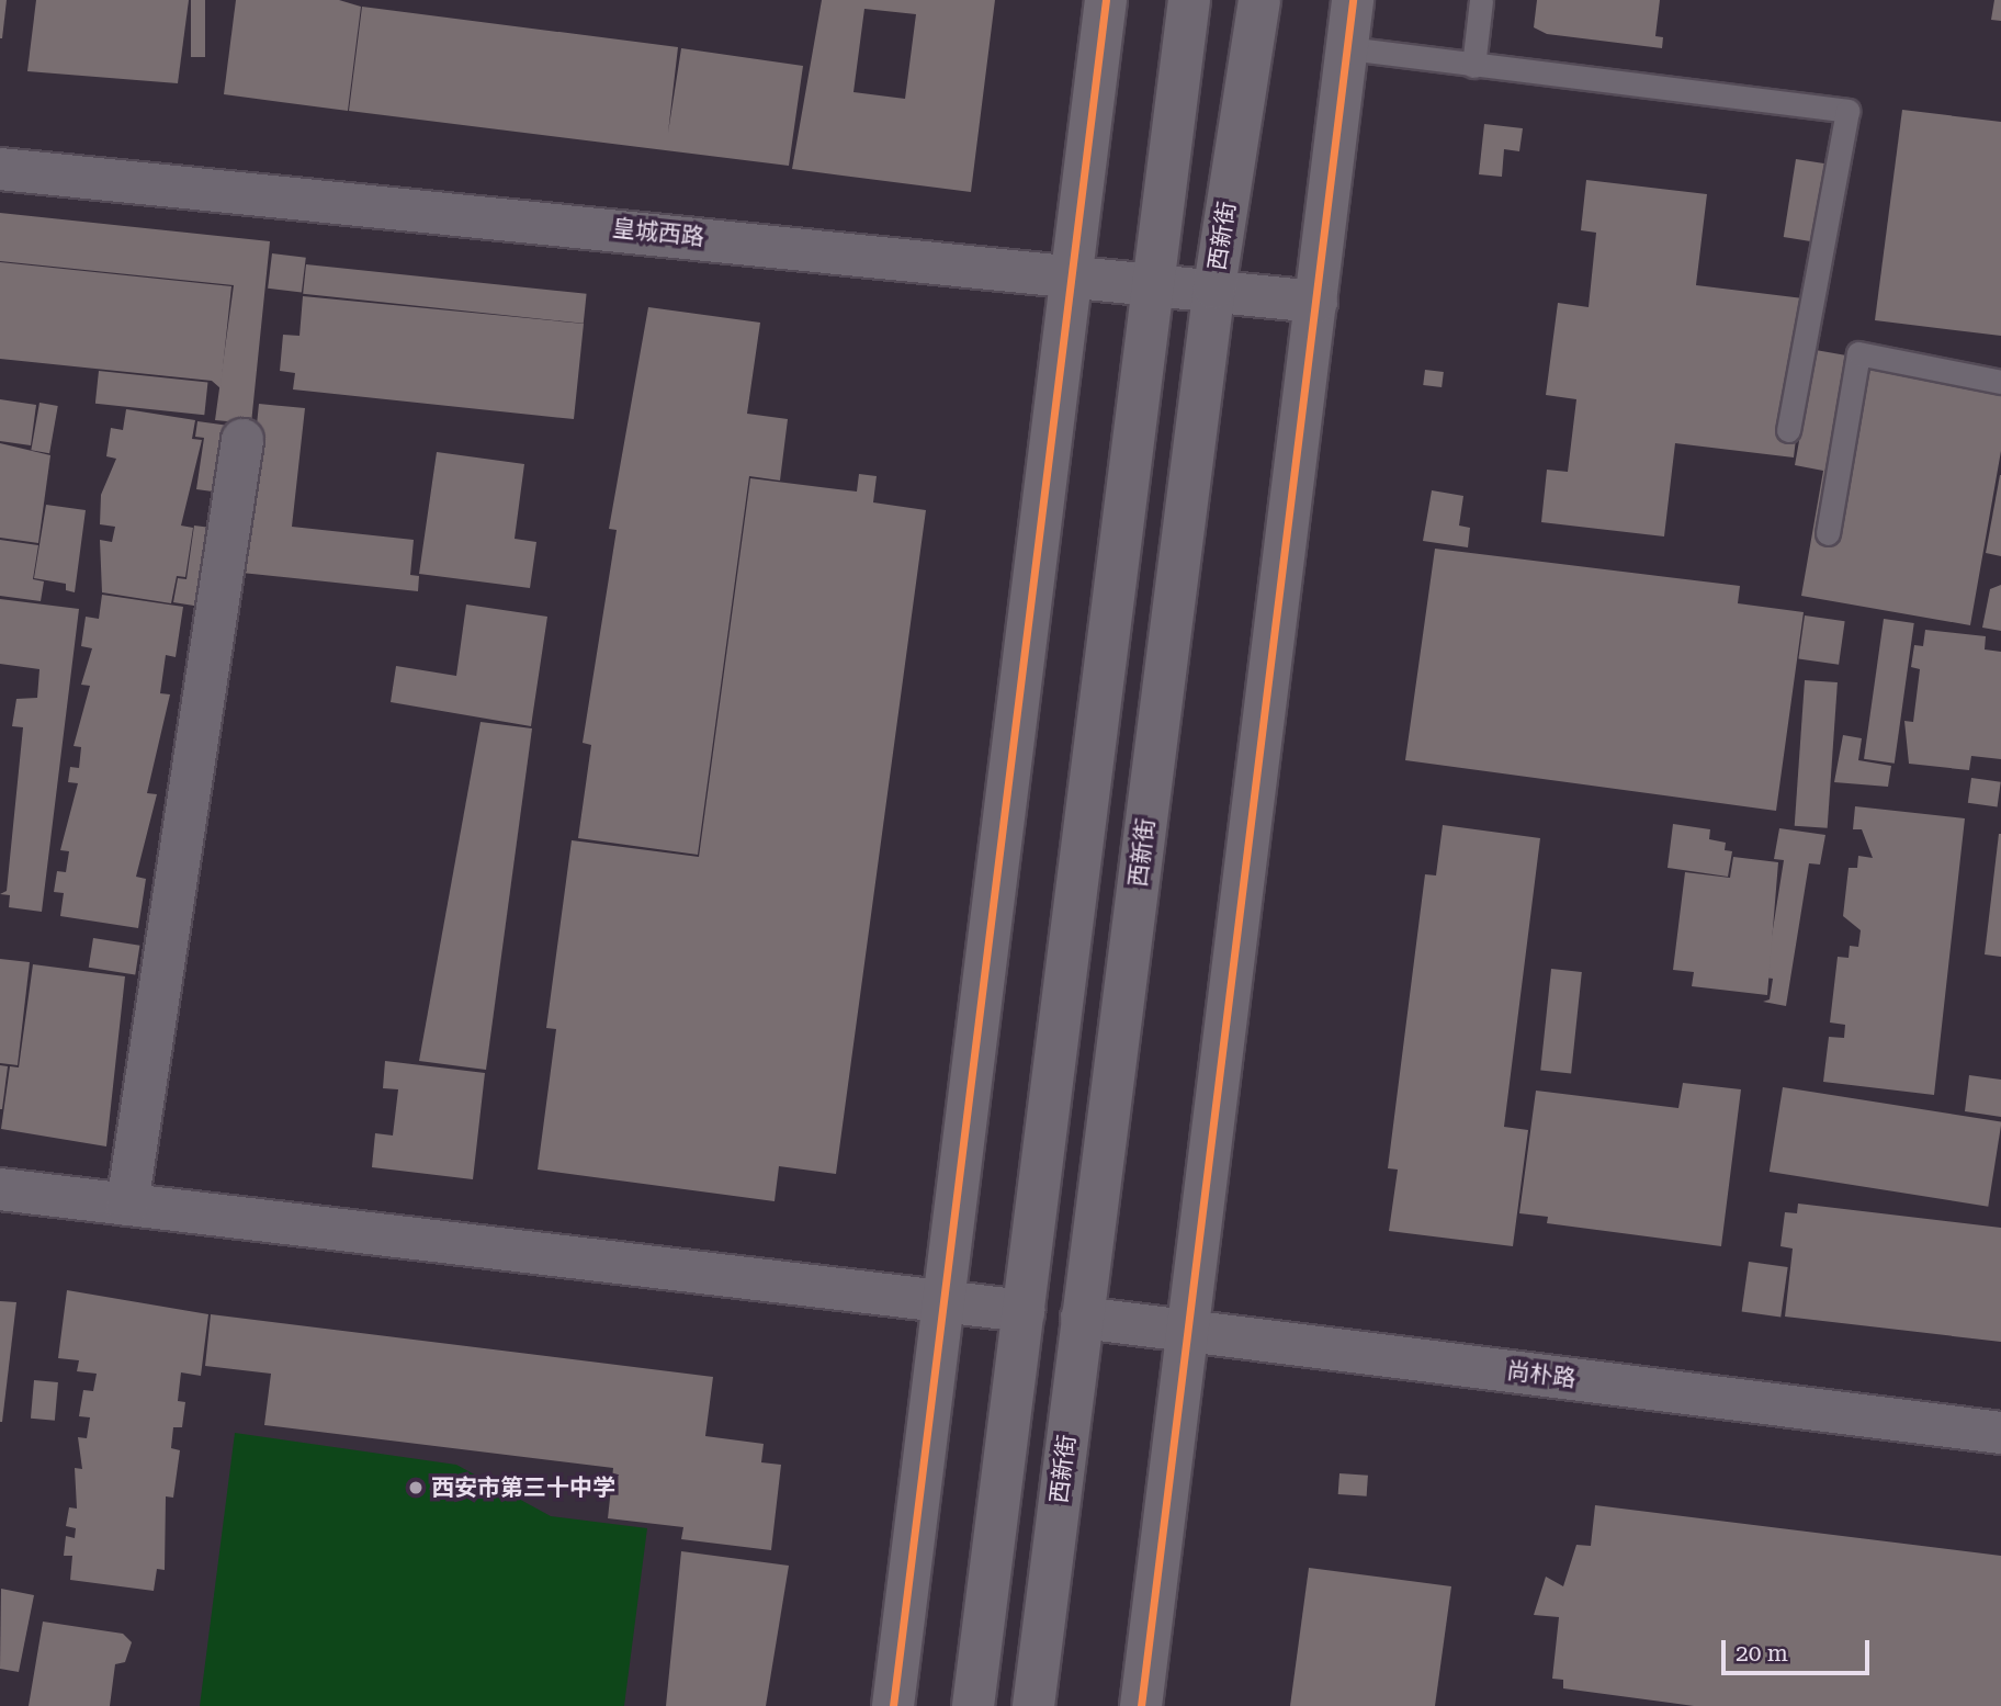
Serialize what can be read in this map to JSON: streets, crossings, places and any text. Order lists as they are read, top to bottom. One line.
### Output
{"streets":{"street":["皇城西路","西新街","尚朴路"]},"crossings":[["皇城西路","西新街"],["西新街","尚朴路"]],"places":["西安市第三十中学"],"scale_bar":"20 m"}
